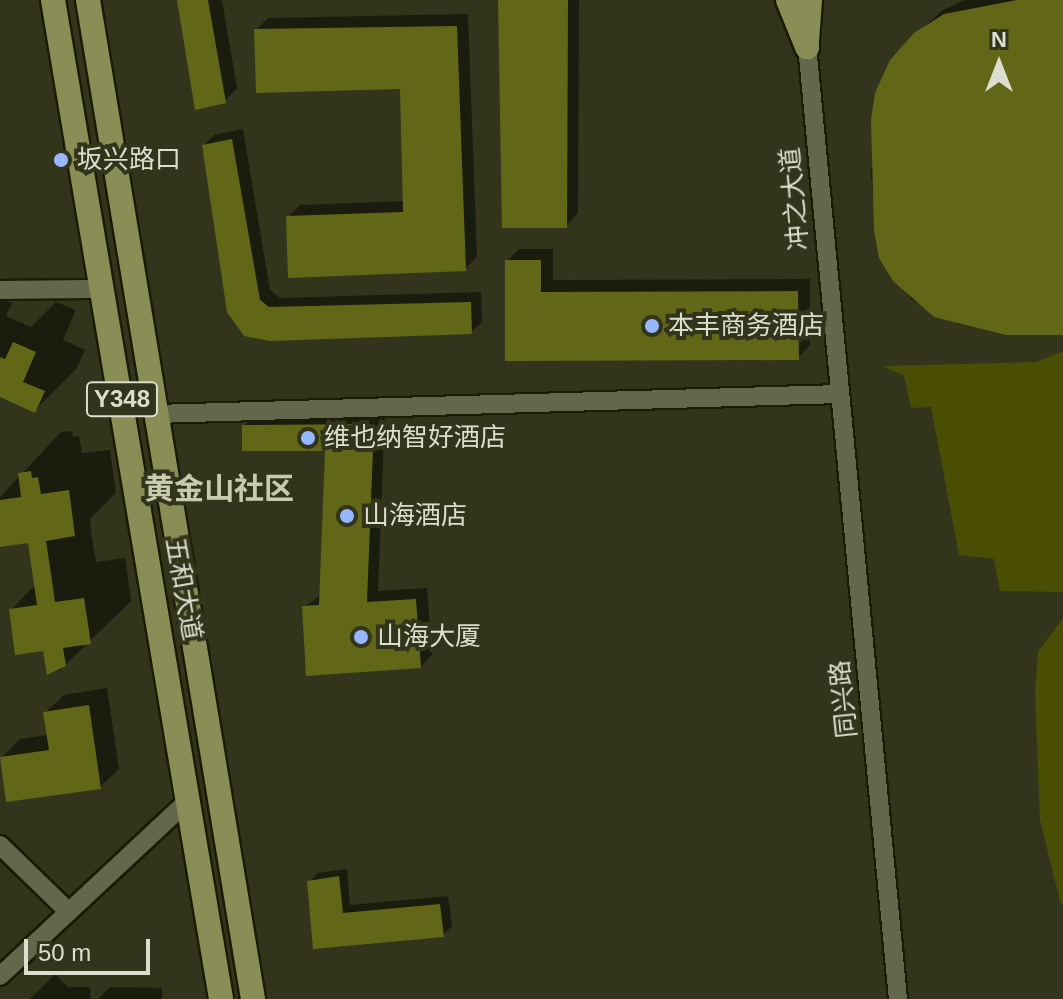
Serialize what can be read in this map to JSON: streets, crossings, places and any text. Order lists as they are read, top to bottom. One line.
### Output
{"streets":{"main road":["Y348","五和大道"],"street":["冲之大道","同兴路"]},"crossings":[["冲之大道","同兴路"]],"districts":["黄金山社区"],"places":["坂兴路口","本丰商务酒店","维也纳智好酒店","山海酒店","山海大厦"],"scale_bar":"50 m","north":"top"}
